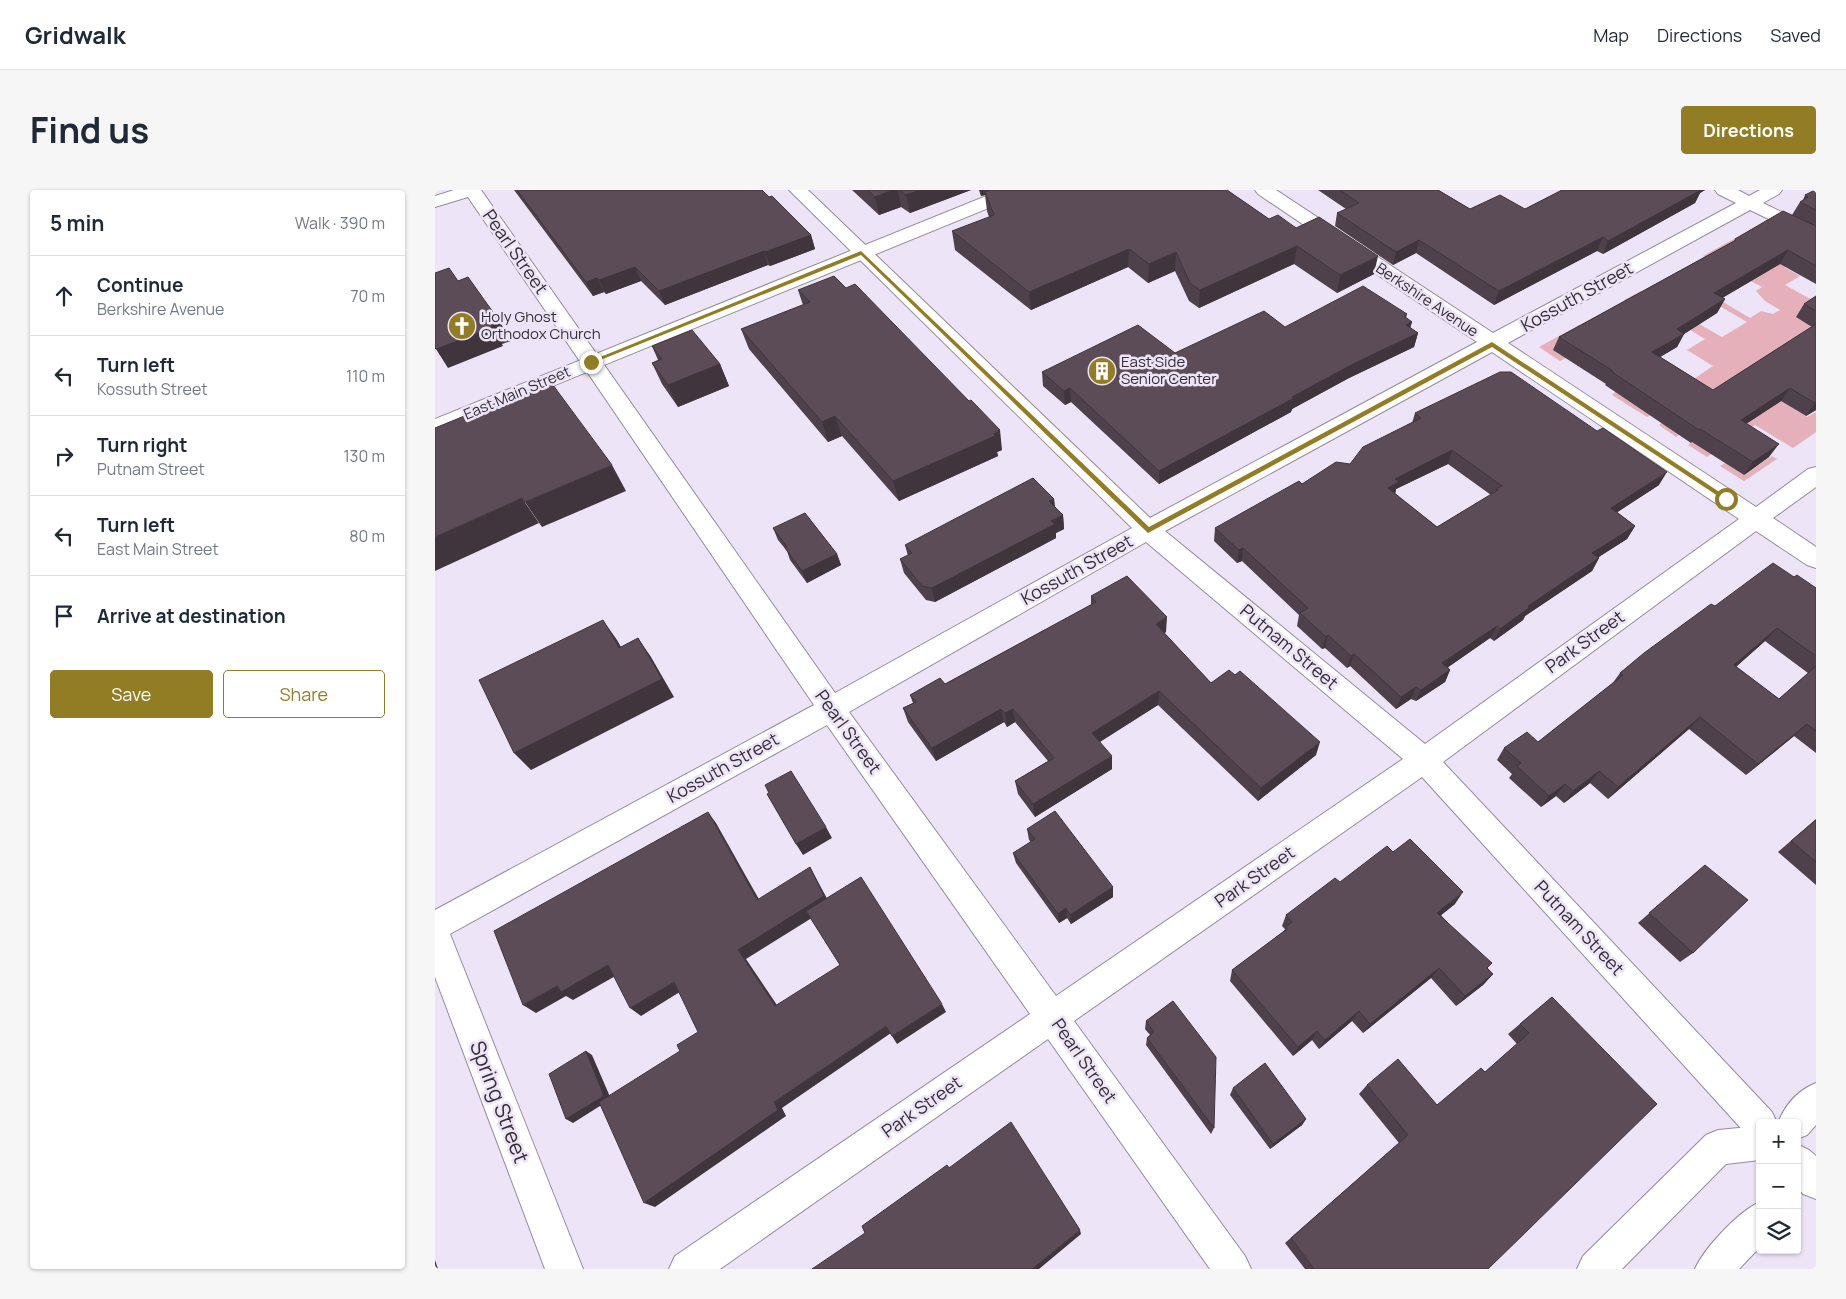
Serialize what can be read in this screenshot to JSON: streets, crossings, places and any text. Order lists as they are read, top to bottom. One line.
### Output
{"streets":{"street":["Pearl Street","Kossuth Street","Berkshire Avenue","East Main Street","Park Street","Putnam Street","Spring Street"]},"crossings":[["Pearl Street","Kossuth Street"],["Pearl Street","East Main Street"],["Pearl Street","Park Street"],["Kossuth Street","Berkshire Avenue"],["Kossuth Street","Putnam Street"],["Berkshire Avenue","Park Street"],["East Main Street","Putnam Street"],["Park Street","Putnam Street"]],"places":{"church":["Holy Ghost Orthodox Church"],"building":["East Side Senior Center"]},"page":{"header":"Gridwalk","nav":["Map","Directions","Saved"],"title":"Find us","buttons":["Directions",["Save","Share"]],"heading":["5 min","Walk · 390 m"],"list":[["Continue","Berkshire Avenue","70 m"],["Turn left","Kossuth Street","110 m"],["Turn right","Putnam Street","130 m"],["Turn left","East Main Street","80 m"],"Arrive at destination"],"map_buttons":["+","−"]}}
